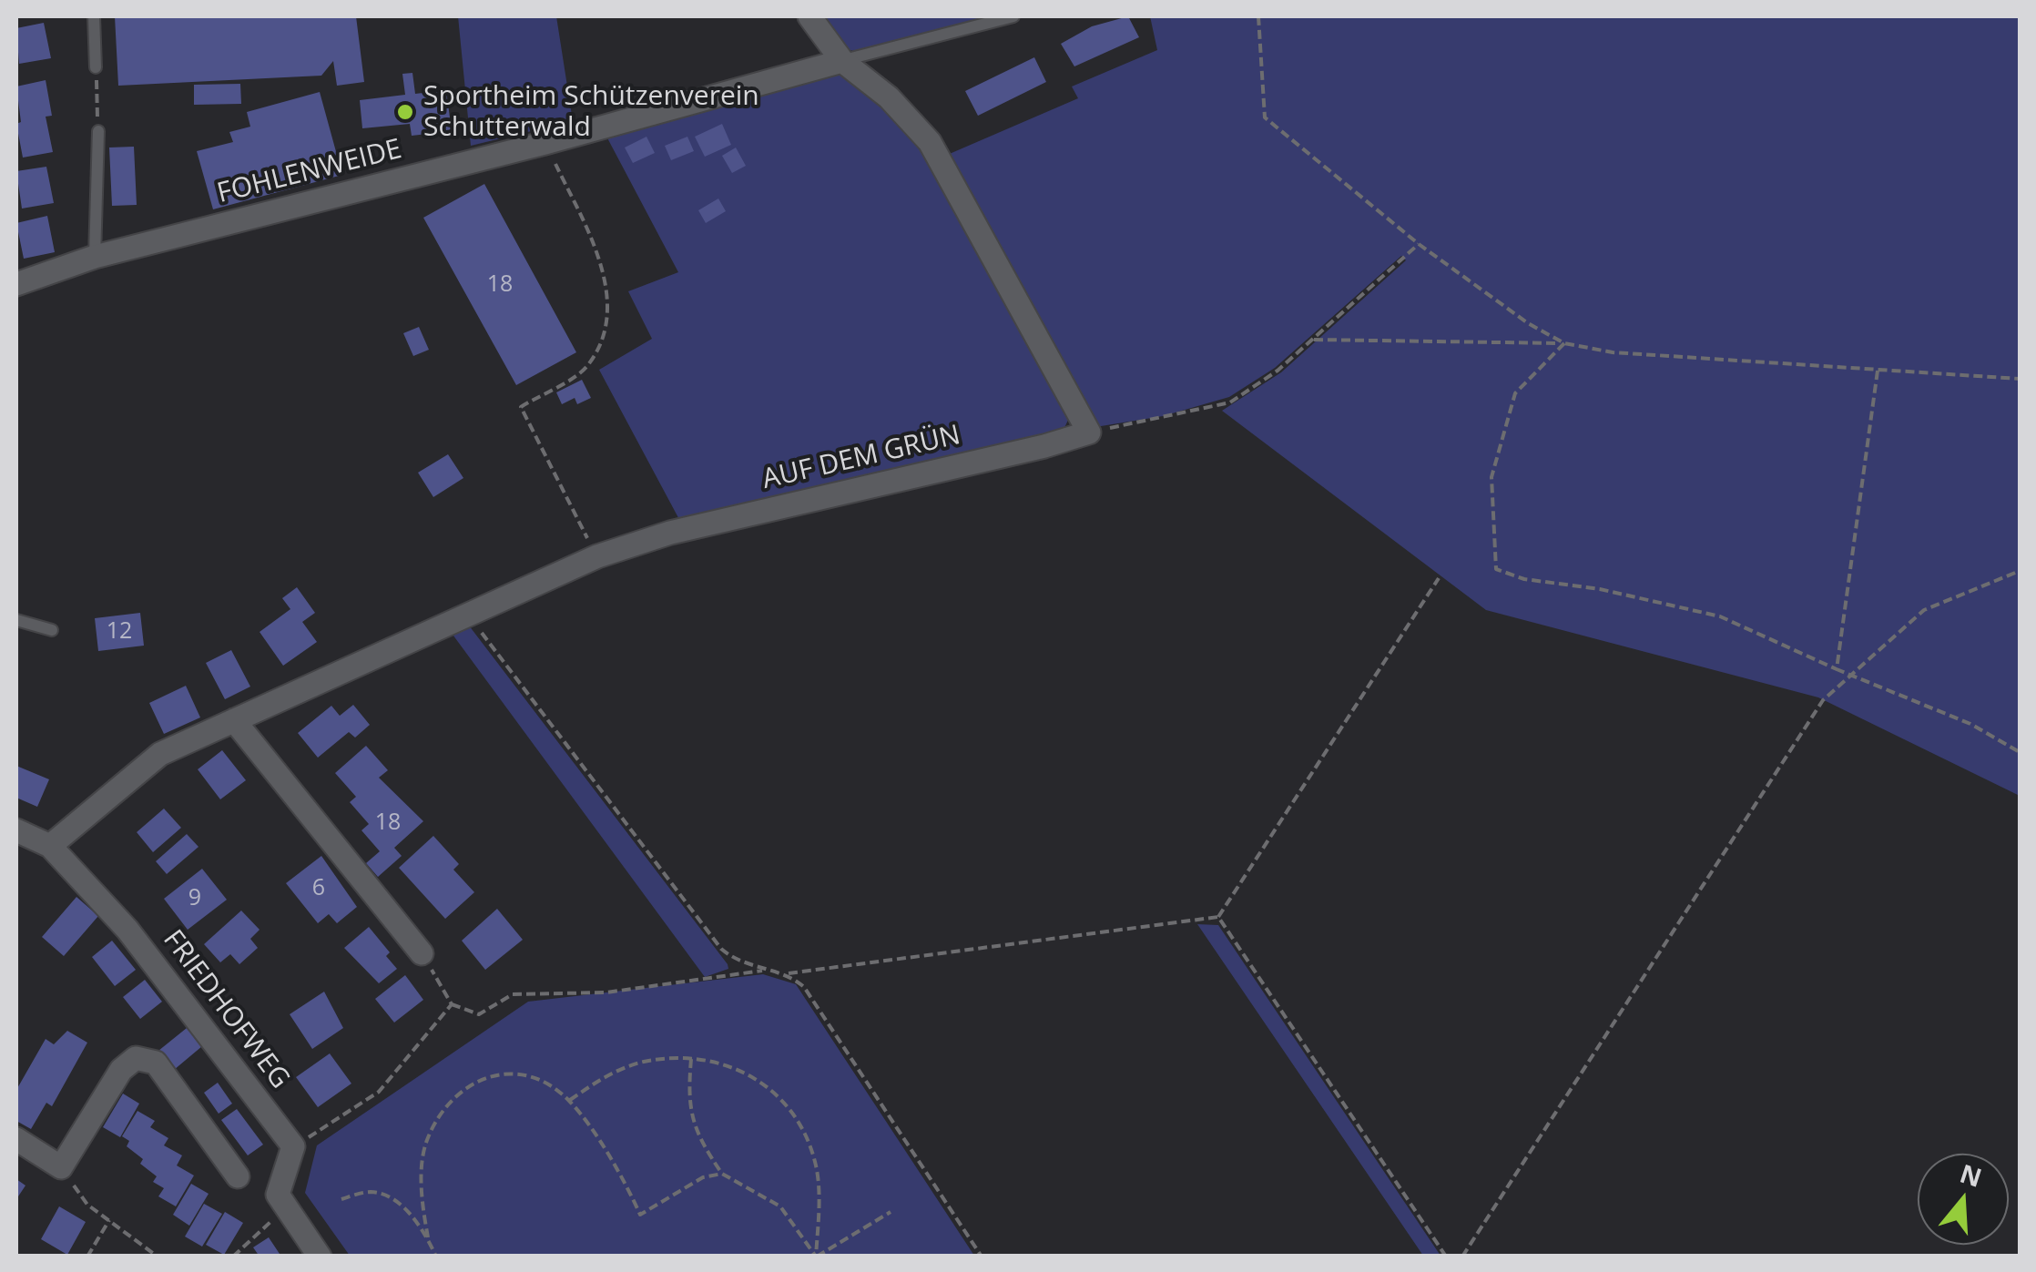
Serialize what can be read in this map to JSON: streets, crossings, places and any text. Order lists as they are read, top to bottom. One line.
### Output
{"streets":{"street":["FOHLENWEIDE","AUF DEM GRÜN","FRIEDHOFWEG"]},"crossings":[["AUF DEM GRÜN","FRIEDHOFWEG"]],"places":["Sportheim Schützenverein Schutterwald"],"house_numbers":["18","12","18","6","9"],"north":"top"}
